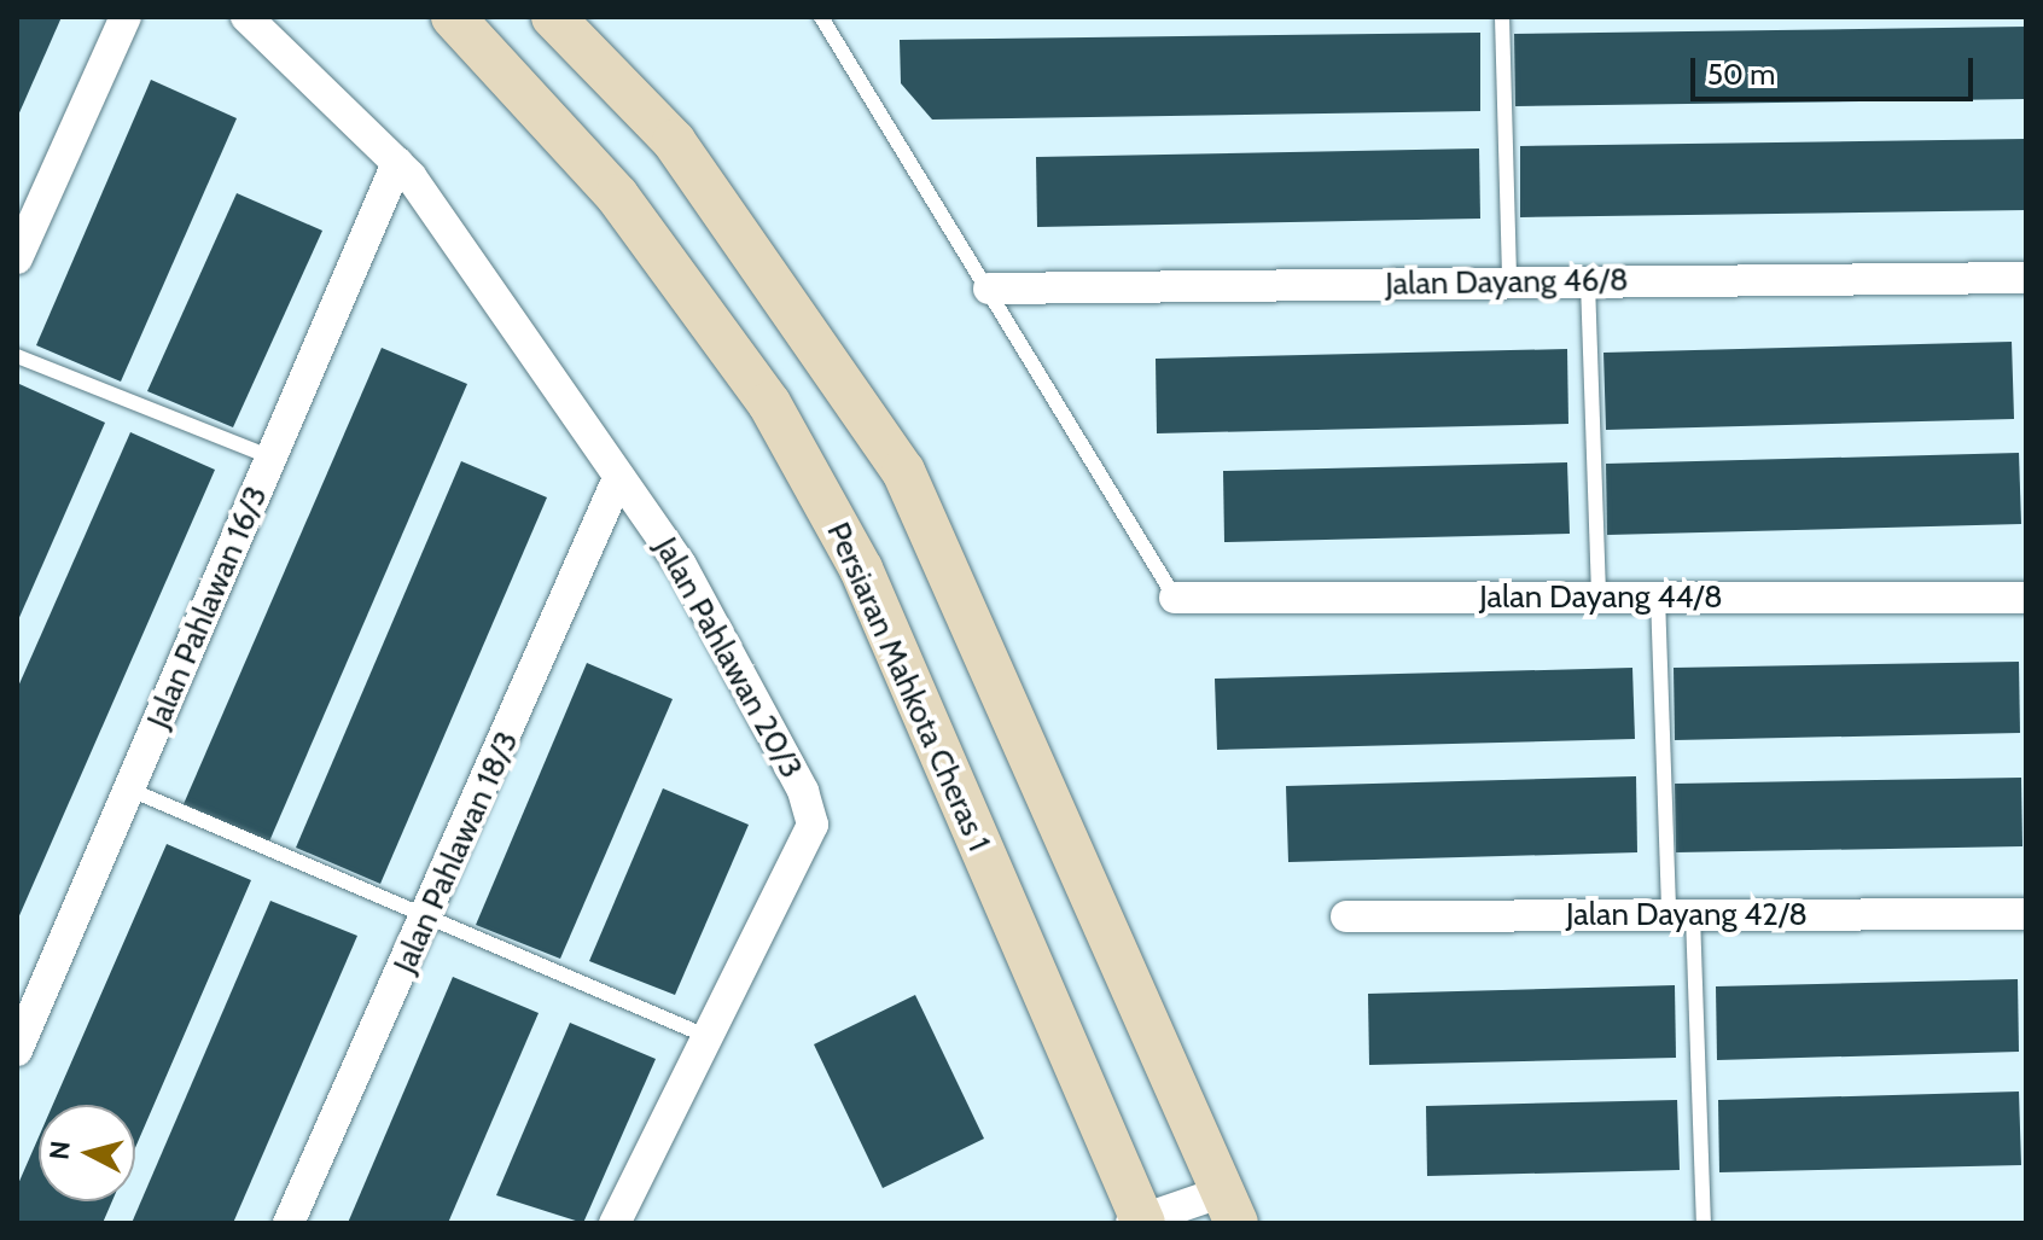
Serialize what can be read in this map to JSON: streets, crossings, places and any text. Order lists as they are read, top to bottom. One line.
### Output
{"streets":{"main road":["Persiaran Mahkota Cheras 1"],"street":["Jalan Dayang 46/8","Jalan Dayang 44/8","Jalan Pahlawan 16/3","Jalan Pahlawan 20/3","Jalan Pahlawan 18/3","Jalan Dayang 42/8"]},"crossings":[["Jalan Pahlawan 16/3","Jalan Pahlawan 20/3"],["Jalan Pahlawan 20/3","Jalan Pahlawan 18/3"]],"scale_bar":"50 m","north":"left"}
